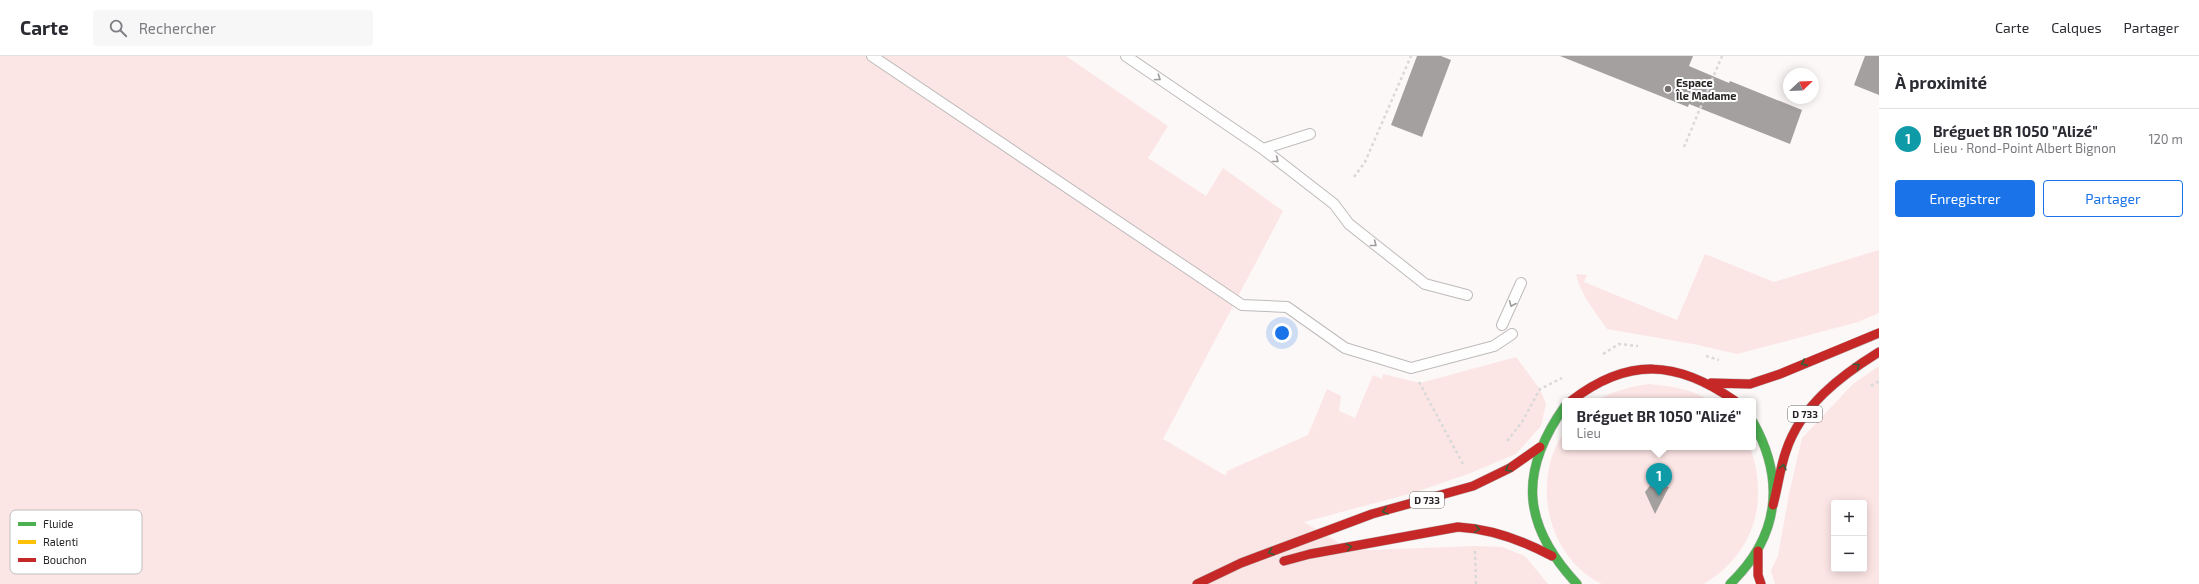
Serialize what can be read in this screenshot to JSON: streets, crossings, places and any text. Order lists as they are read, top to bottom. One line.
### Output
{"streets":{"main road":["D 733"]},"places":["Espace Île Madame"],"legend":["Fluide","Ralenti","Bouchon"],"north":"top right","page":{"header":"Carte","search":"Rechercher","nav":["Carte","Calques","Partager"],"heading":"À proximité","list":[{"mark":"1","name":"Bréguet BR 1050 \"Alizé\"","note":"Lieu · Rond-Point Albert Bignon","value":"120 m"}],"buttons":["Enregistrer","Partager"],"popup":["Bréguet BR 1050 \"Alizé\"","Lieu"],"pins":"1","map_buttons":["+","−"]}}
